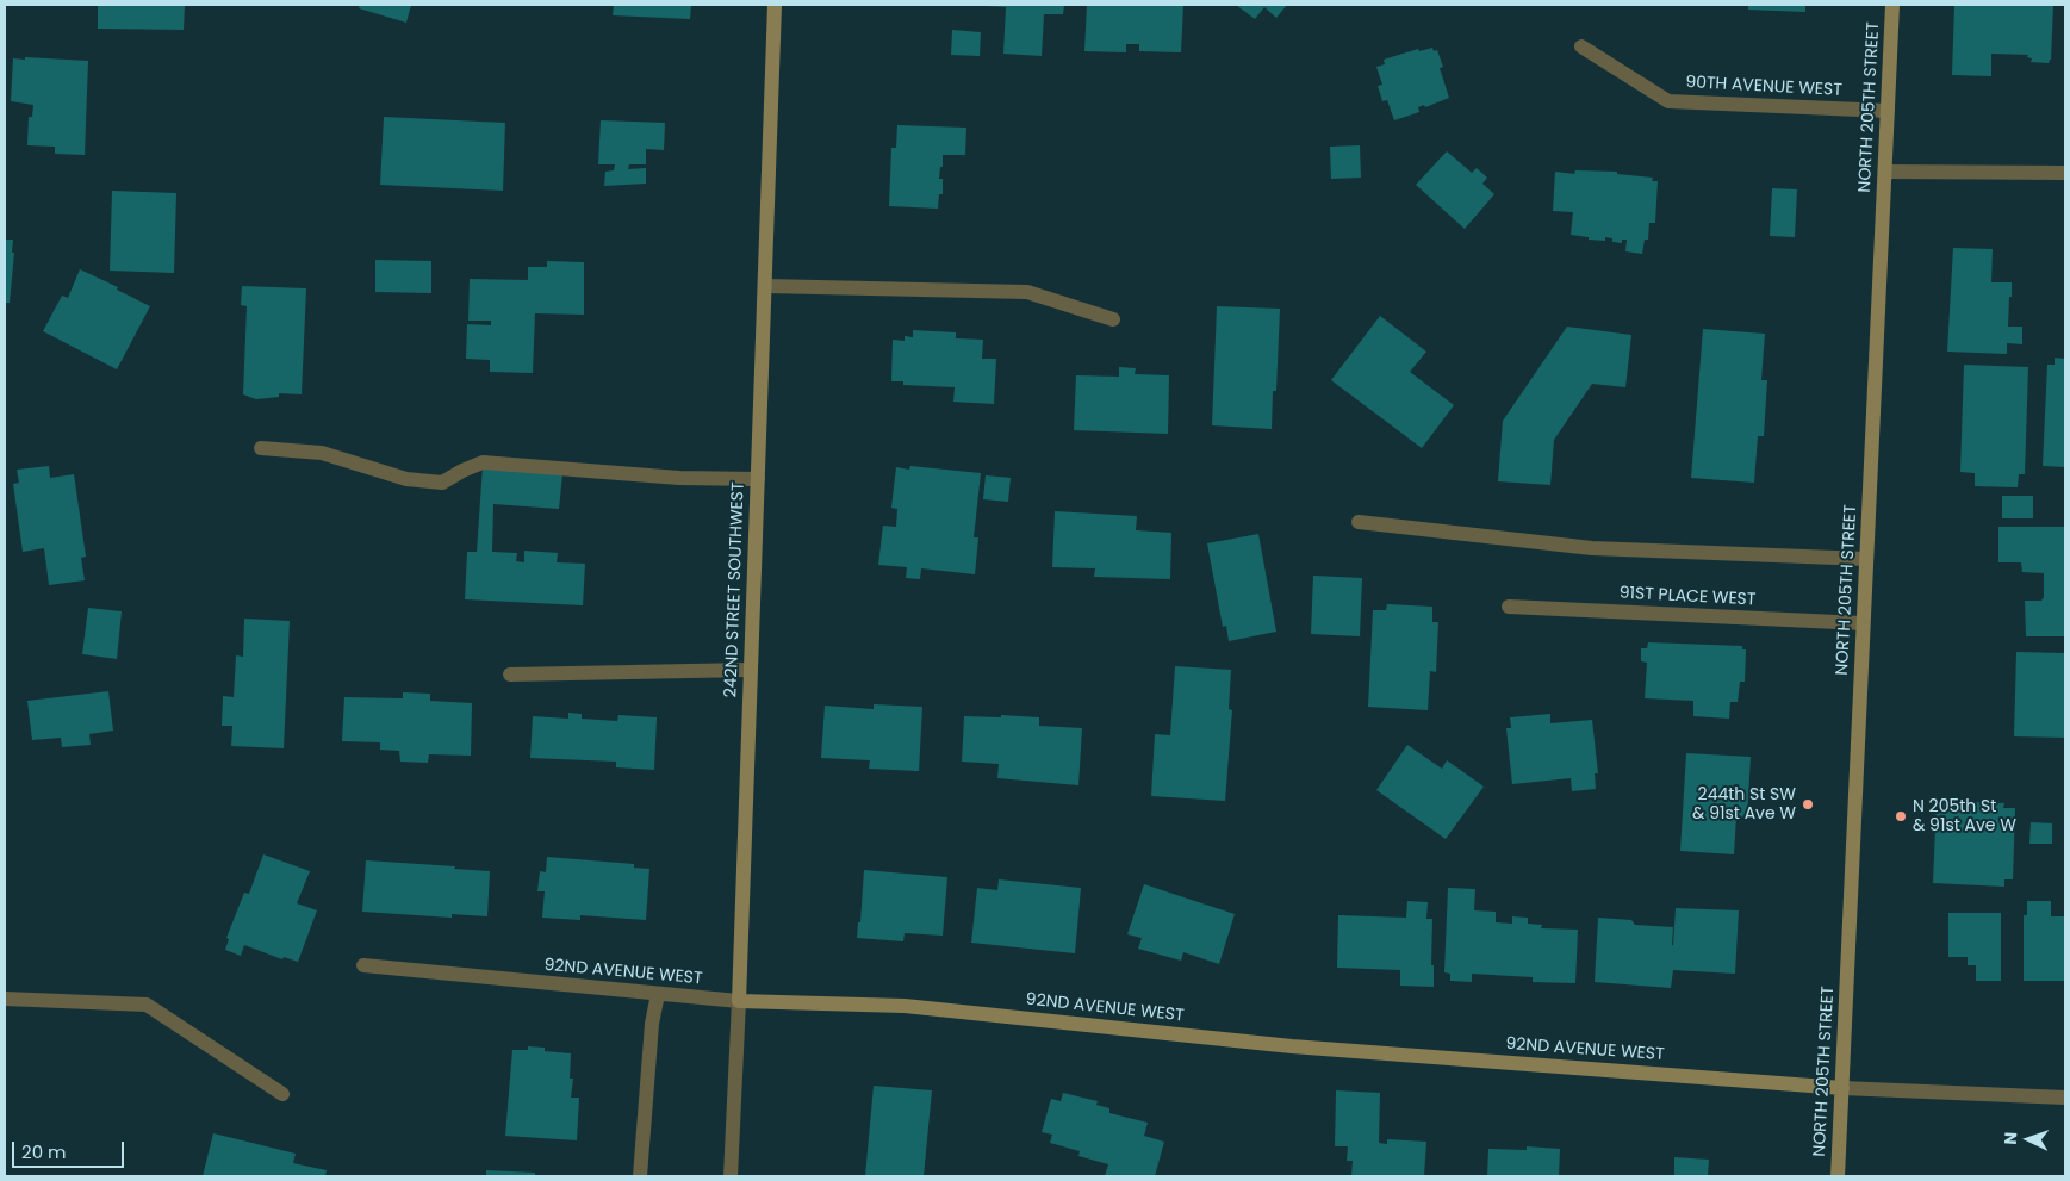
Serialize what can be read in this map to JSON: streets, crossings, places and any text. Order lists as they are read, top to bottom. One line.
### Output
{"streets":{"street":["90TH AVENUE WEST","NORTH 205TH STREET","242ND STREET SOUTHWEST","91ST PLACE WEST","92ND AVENUE WEST"]},"crossings":[["90TH AVENUE WEST","NORTH 205TH STREET"],["NORTH 205TH STREET","91ST PLACE WEST"],["NORTH 205TH STREET","92ND AVENUE WEST"],["242ND STREET SOUTHWEST","92ND AVENUE WEST"]],"places":["244th St SW & 91st Ave W","N 205th St & 91st Ave W"],"scale_bar":"20 m","north":"left"}
